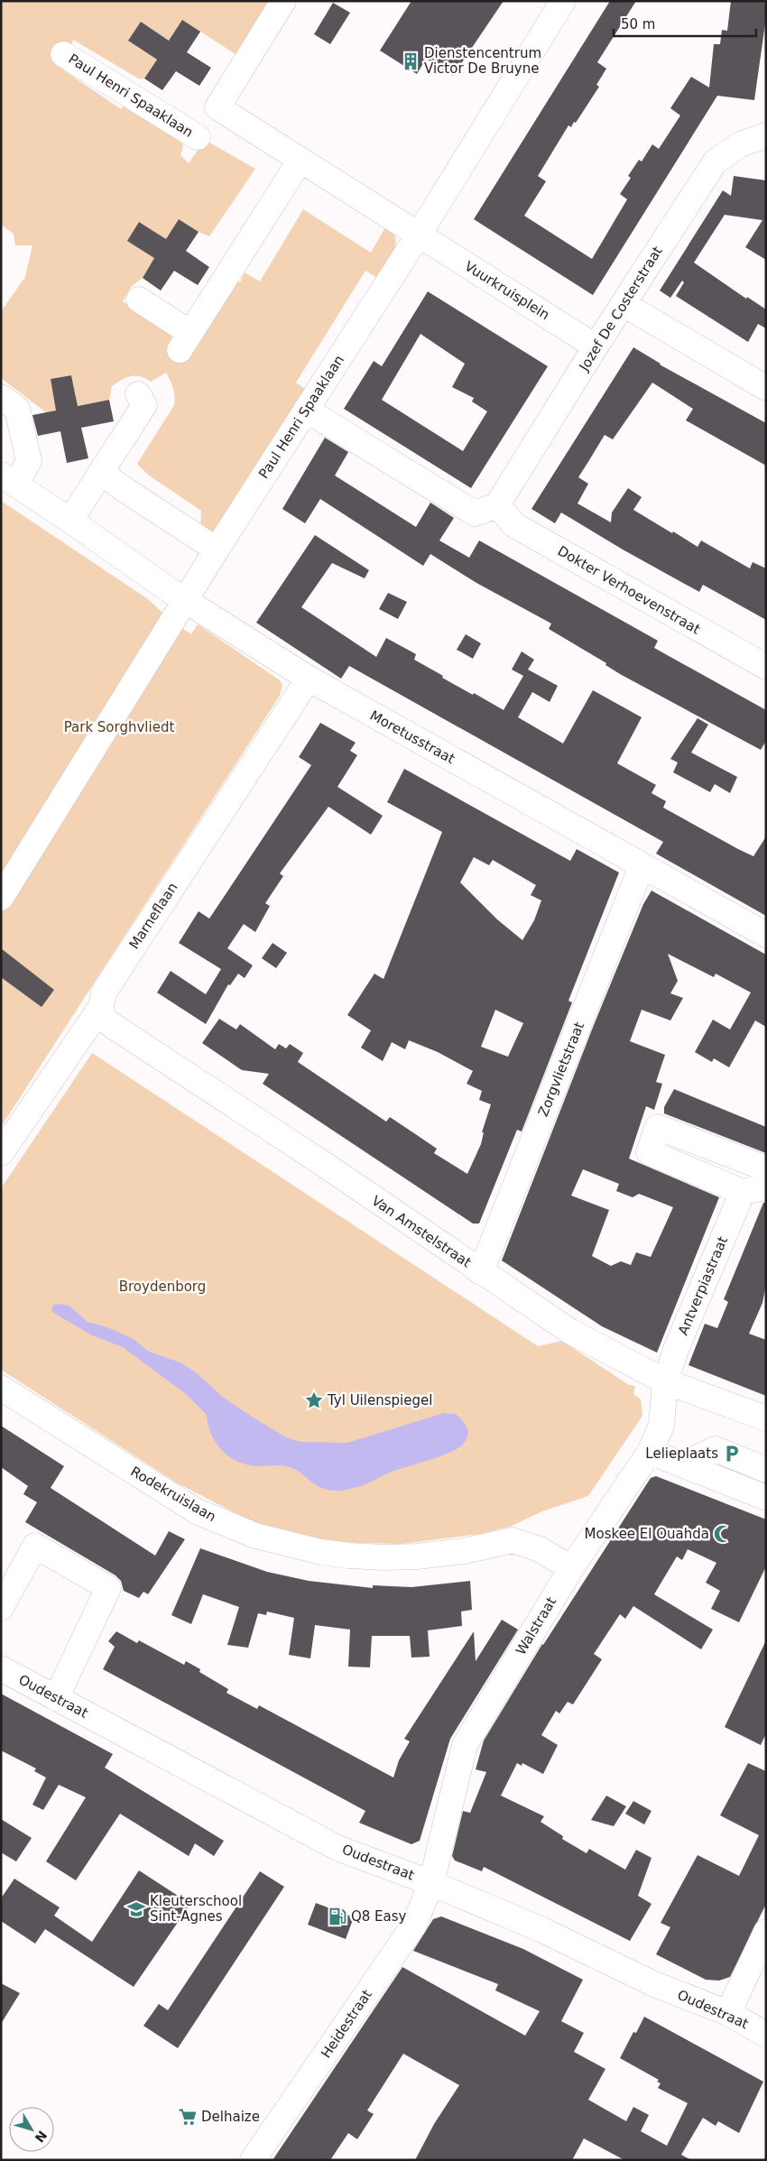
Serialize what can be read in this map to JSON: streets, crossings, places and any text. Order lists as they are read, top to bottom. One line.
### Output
{"streets":{"street":["Paul Henri Spaaklaan","Vuurkruisplein","Jozef De Costerstraat","Dokter Verhoevenstraat","Moretusstraat","Marneflaan","Zorgvlietstraat","Van Amstelstraat","Antverpiastraat","Rodekruislaan","Walstraat","Oudestraat","Heidestraat"]},"crossings":[["Paul Henri Spaaklaan","Vuurkruisplein"],["Paul Henri Spaaklaan","Moretusstraat"],["Vuurkruisplein","Jozef De Costerstraat"],["Jozef De Costerstraat","Dokter Verhoevenstraat"],["Moretusstraat","Marneflaan"],["Moretusstraat","Zorgvlietstraat"],["Marneflaan","Van Amstelstraat"],["Zorgvlietstraat","Van Amstelstraat"],["Van Amstelstraat","Antverpiastraat"],["Van Amstelstraat","Walstraat"],["Antverpiastraat","Walstraat"],["Rodekruislaan","Walstraat"],["Walstraat","Oudestraat"],["Walstraat","Heidestraat"],["Oudestraat","Heidestraat"]],"parks":["Park Sorghvliedt","Broydenborg"],"places":{"building":["Dienstencentrum Victor De Bruyne"],"place":["Tyl Uilenspiegel"],"parking":["Lelieplaats"],"mosque":["Moskee El Ouahda"],"school or university":["Kleuterschool Sint-Agnes"],"fuel station":["Q8 Easy"],"supermarket":["Delhaize"]},"scale_bar":"50 m","north":"bottom right"}
